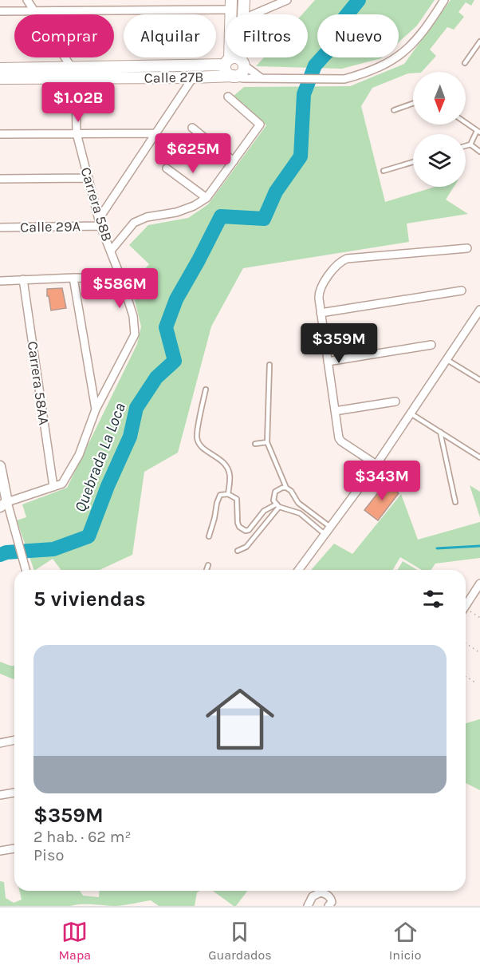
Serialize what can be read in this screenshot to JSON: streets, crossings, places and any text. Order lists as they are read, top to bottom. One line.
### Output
{"streets":{"main road":["Calle 27B"],"street":["Carrera 58B","Calle 29A","Carrera 58AA"]},"crossings":[["Calle 27B","Carrera 58B"],["Calle 27B","Calle 29A"],["Carrera 58B","Calle 29A"],["Carrera 58B","Carrera 58AA"]],"water":["Quebrada La Loca"],"north":"bottom","page":{"chip":["Comprar","Alquilar","Filtros","Nuevo"],"price":["$1.02B","$625M","$586M","$359M","$343M"],"heading":"5 viviendas","list":[{"name":"$359M","note":"2 hab. · 62 m² · Piso"}],"tabs":["Mapa","Guardados","Inicio"]}}
